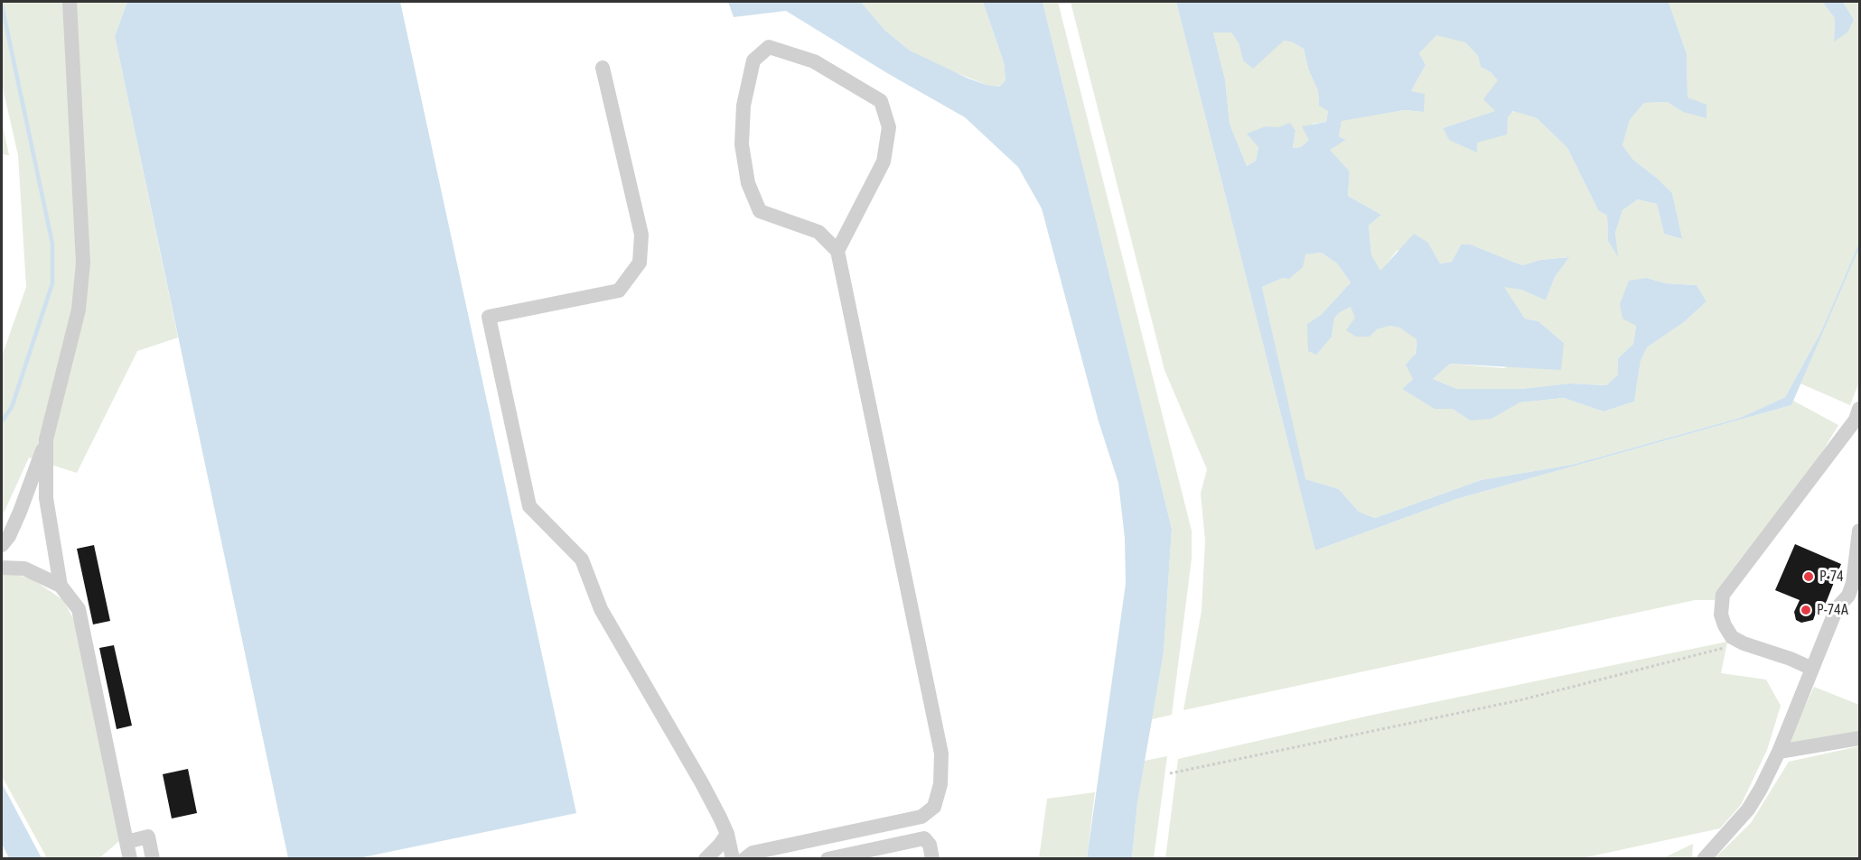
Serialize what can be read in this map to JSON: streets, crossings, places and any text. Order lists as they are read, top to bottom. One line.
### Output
{"places":["P-74","P-74A"]}
